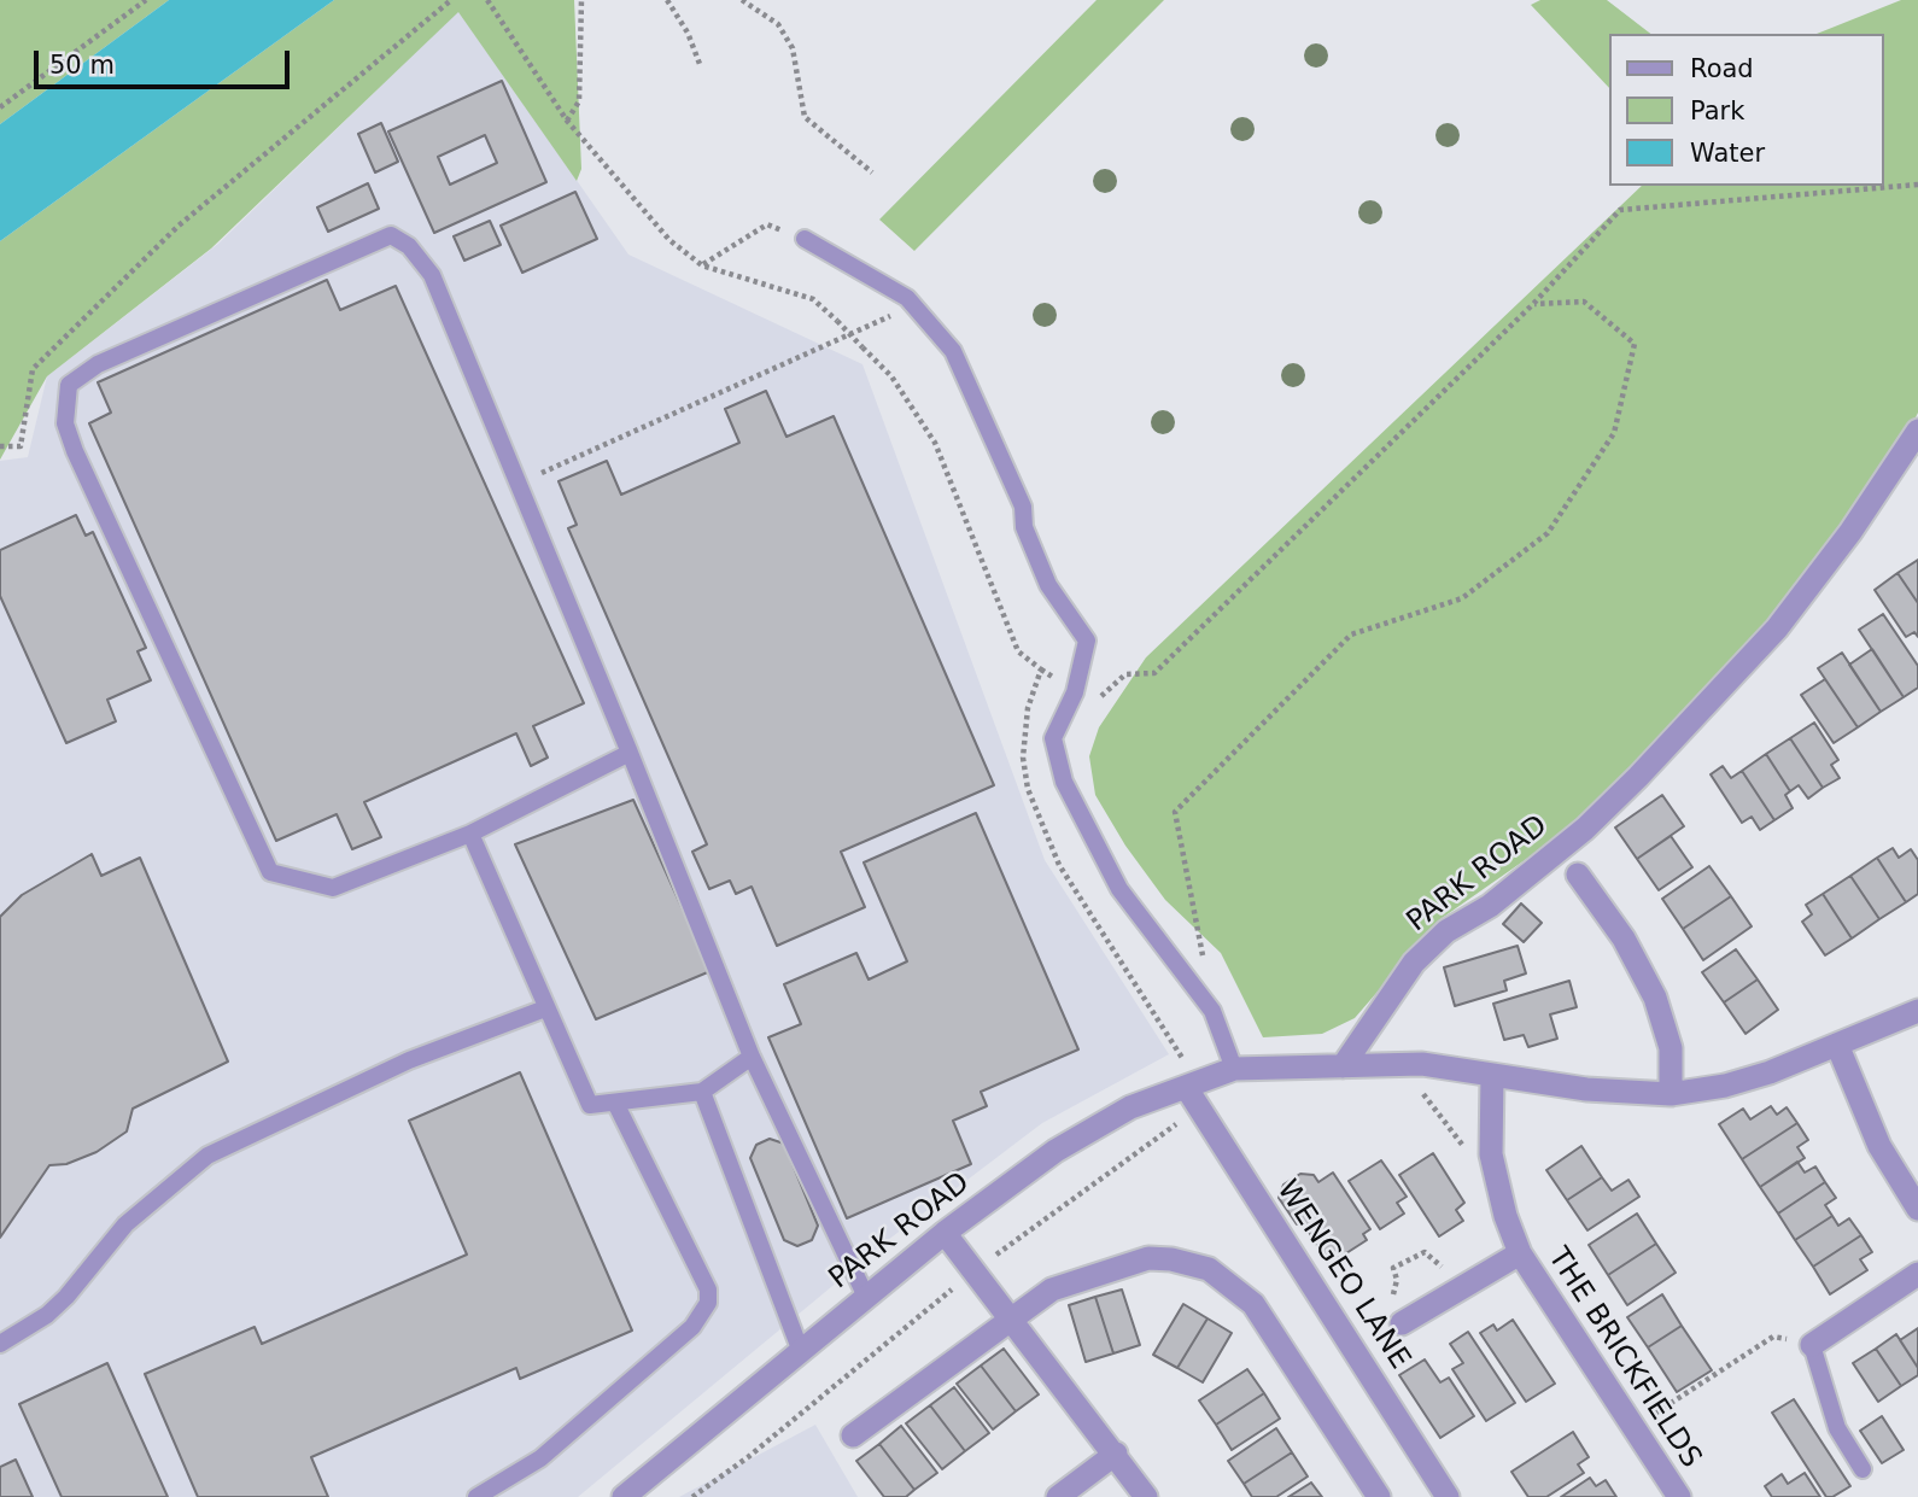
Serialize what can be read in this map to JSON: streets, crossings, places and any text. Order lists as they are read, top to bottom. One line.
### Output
{"streets":{"street":["PARK ROAD","WENGEO LANE","THE BRICKFIELDS"]},"crossings":[["PARK ROAD","WENGEO LANE"]],"legend":["Road","Park","Water"],"scale_bar":"50 m"}
